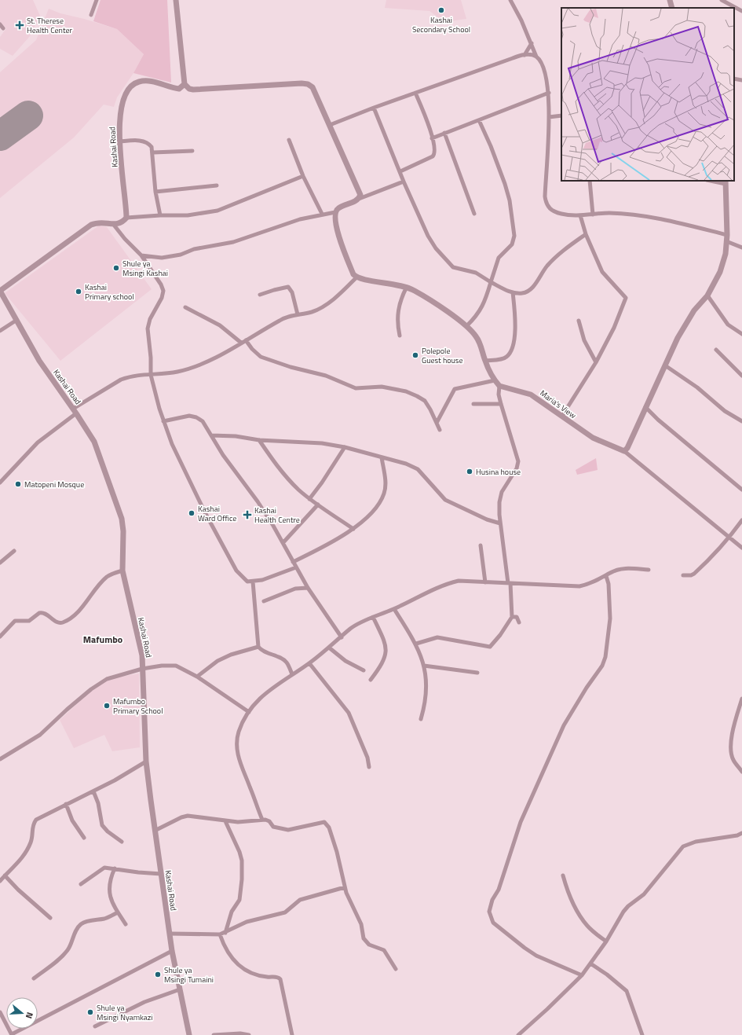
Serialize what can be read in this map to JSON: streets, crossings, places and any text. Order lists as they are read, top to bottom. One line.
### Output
{"streets":{"street":["Kashai Road","Maria's View"]},"districts":["Mafumbo"],"places":{"other":["Kashai Secondary School","Shule ya Msingi Kashai","Kashai Primary school","Polepole Guest house","Husina house","Matopeni Mosque","Kashai Ward Office","Mafumbo Primary School","Shule ya Msingi Tumaini","Shule ya Msingi Nyamkazi"],"health":["St. Therese Health Center","Kashai Health Centre"]},"north":"right"}
